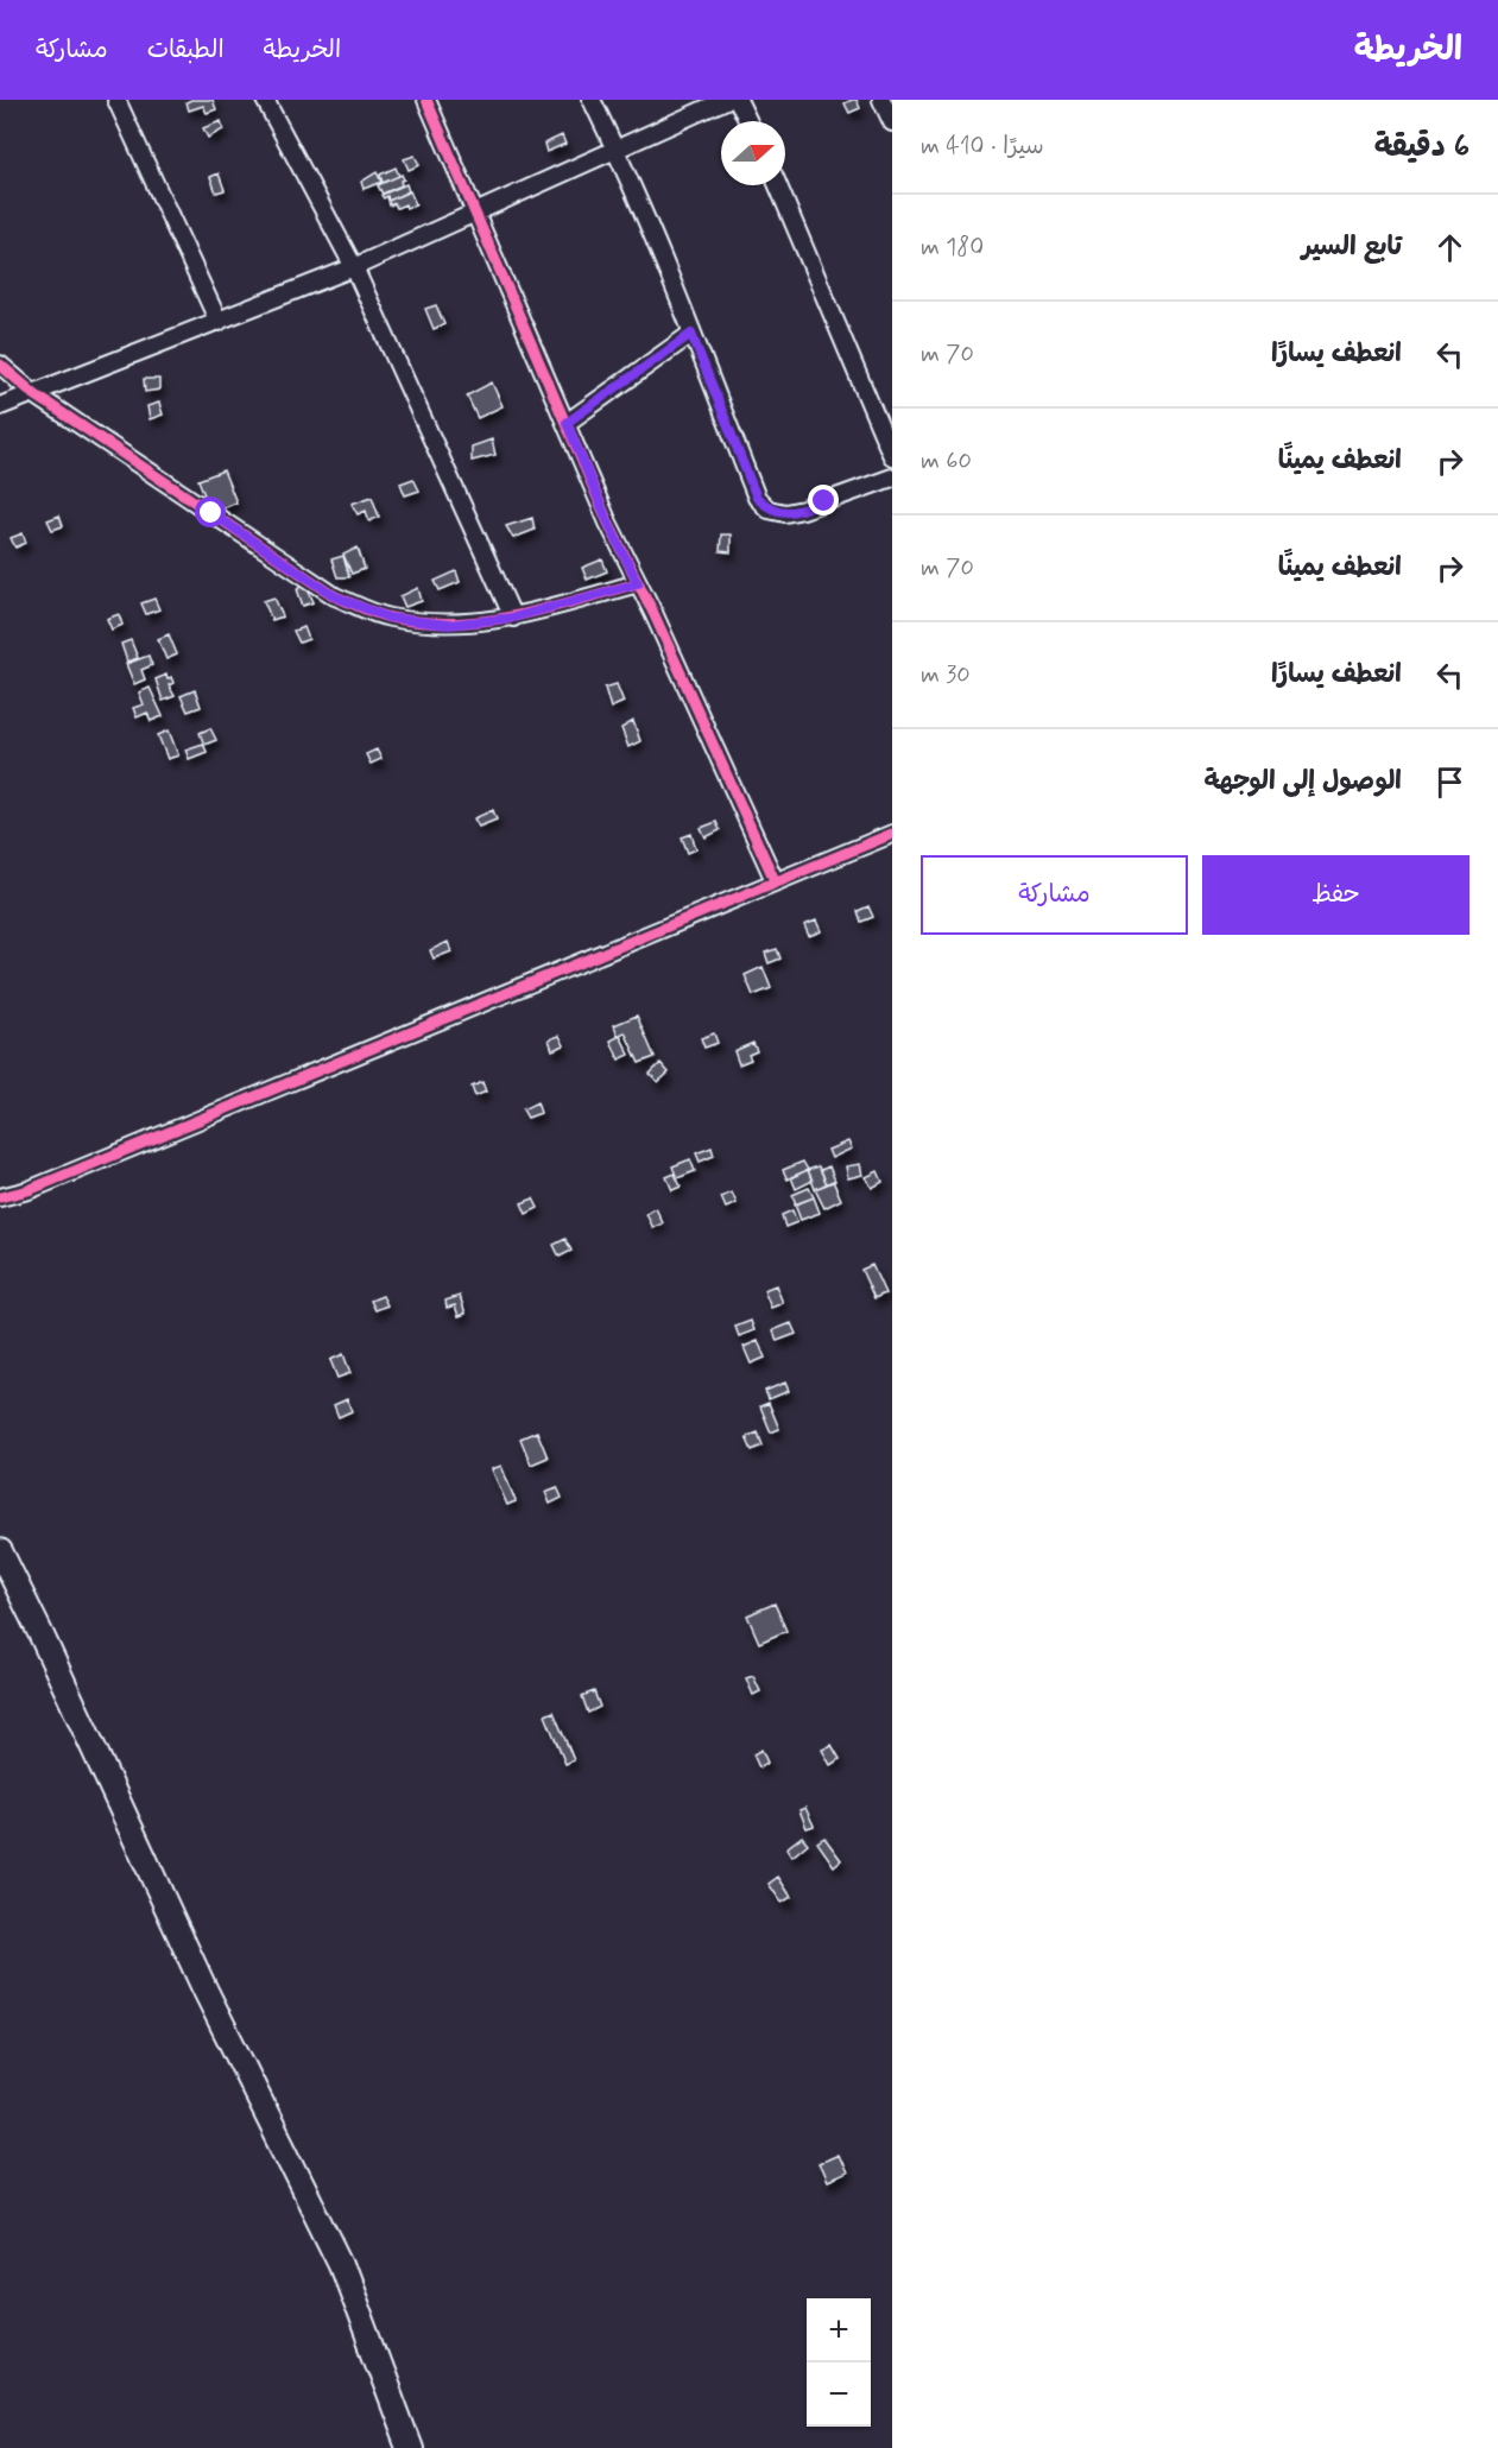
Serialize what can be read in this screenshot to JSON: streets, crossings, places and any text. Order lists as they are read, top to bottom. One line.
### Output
{"north":"right","page":{"header":"الخريطة","nav":["الخريطة","الطبقات","مشاركة"],"heading":["6 دقيقة","سيرًا · 410 m"],"list":[["تابع السير","180 m"],["انعطف يسارًا","70 m"],["انعطف يمينًا","60 m"],["انعطف يمينًا","70 m"],["انعطف يسارًا","30 m"],"الوصول إلى الوجهة"],"buttons":["حفظ","مشاركة"],"map_buttons":["+","−"]}}
